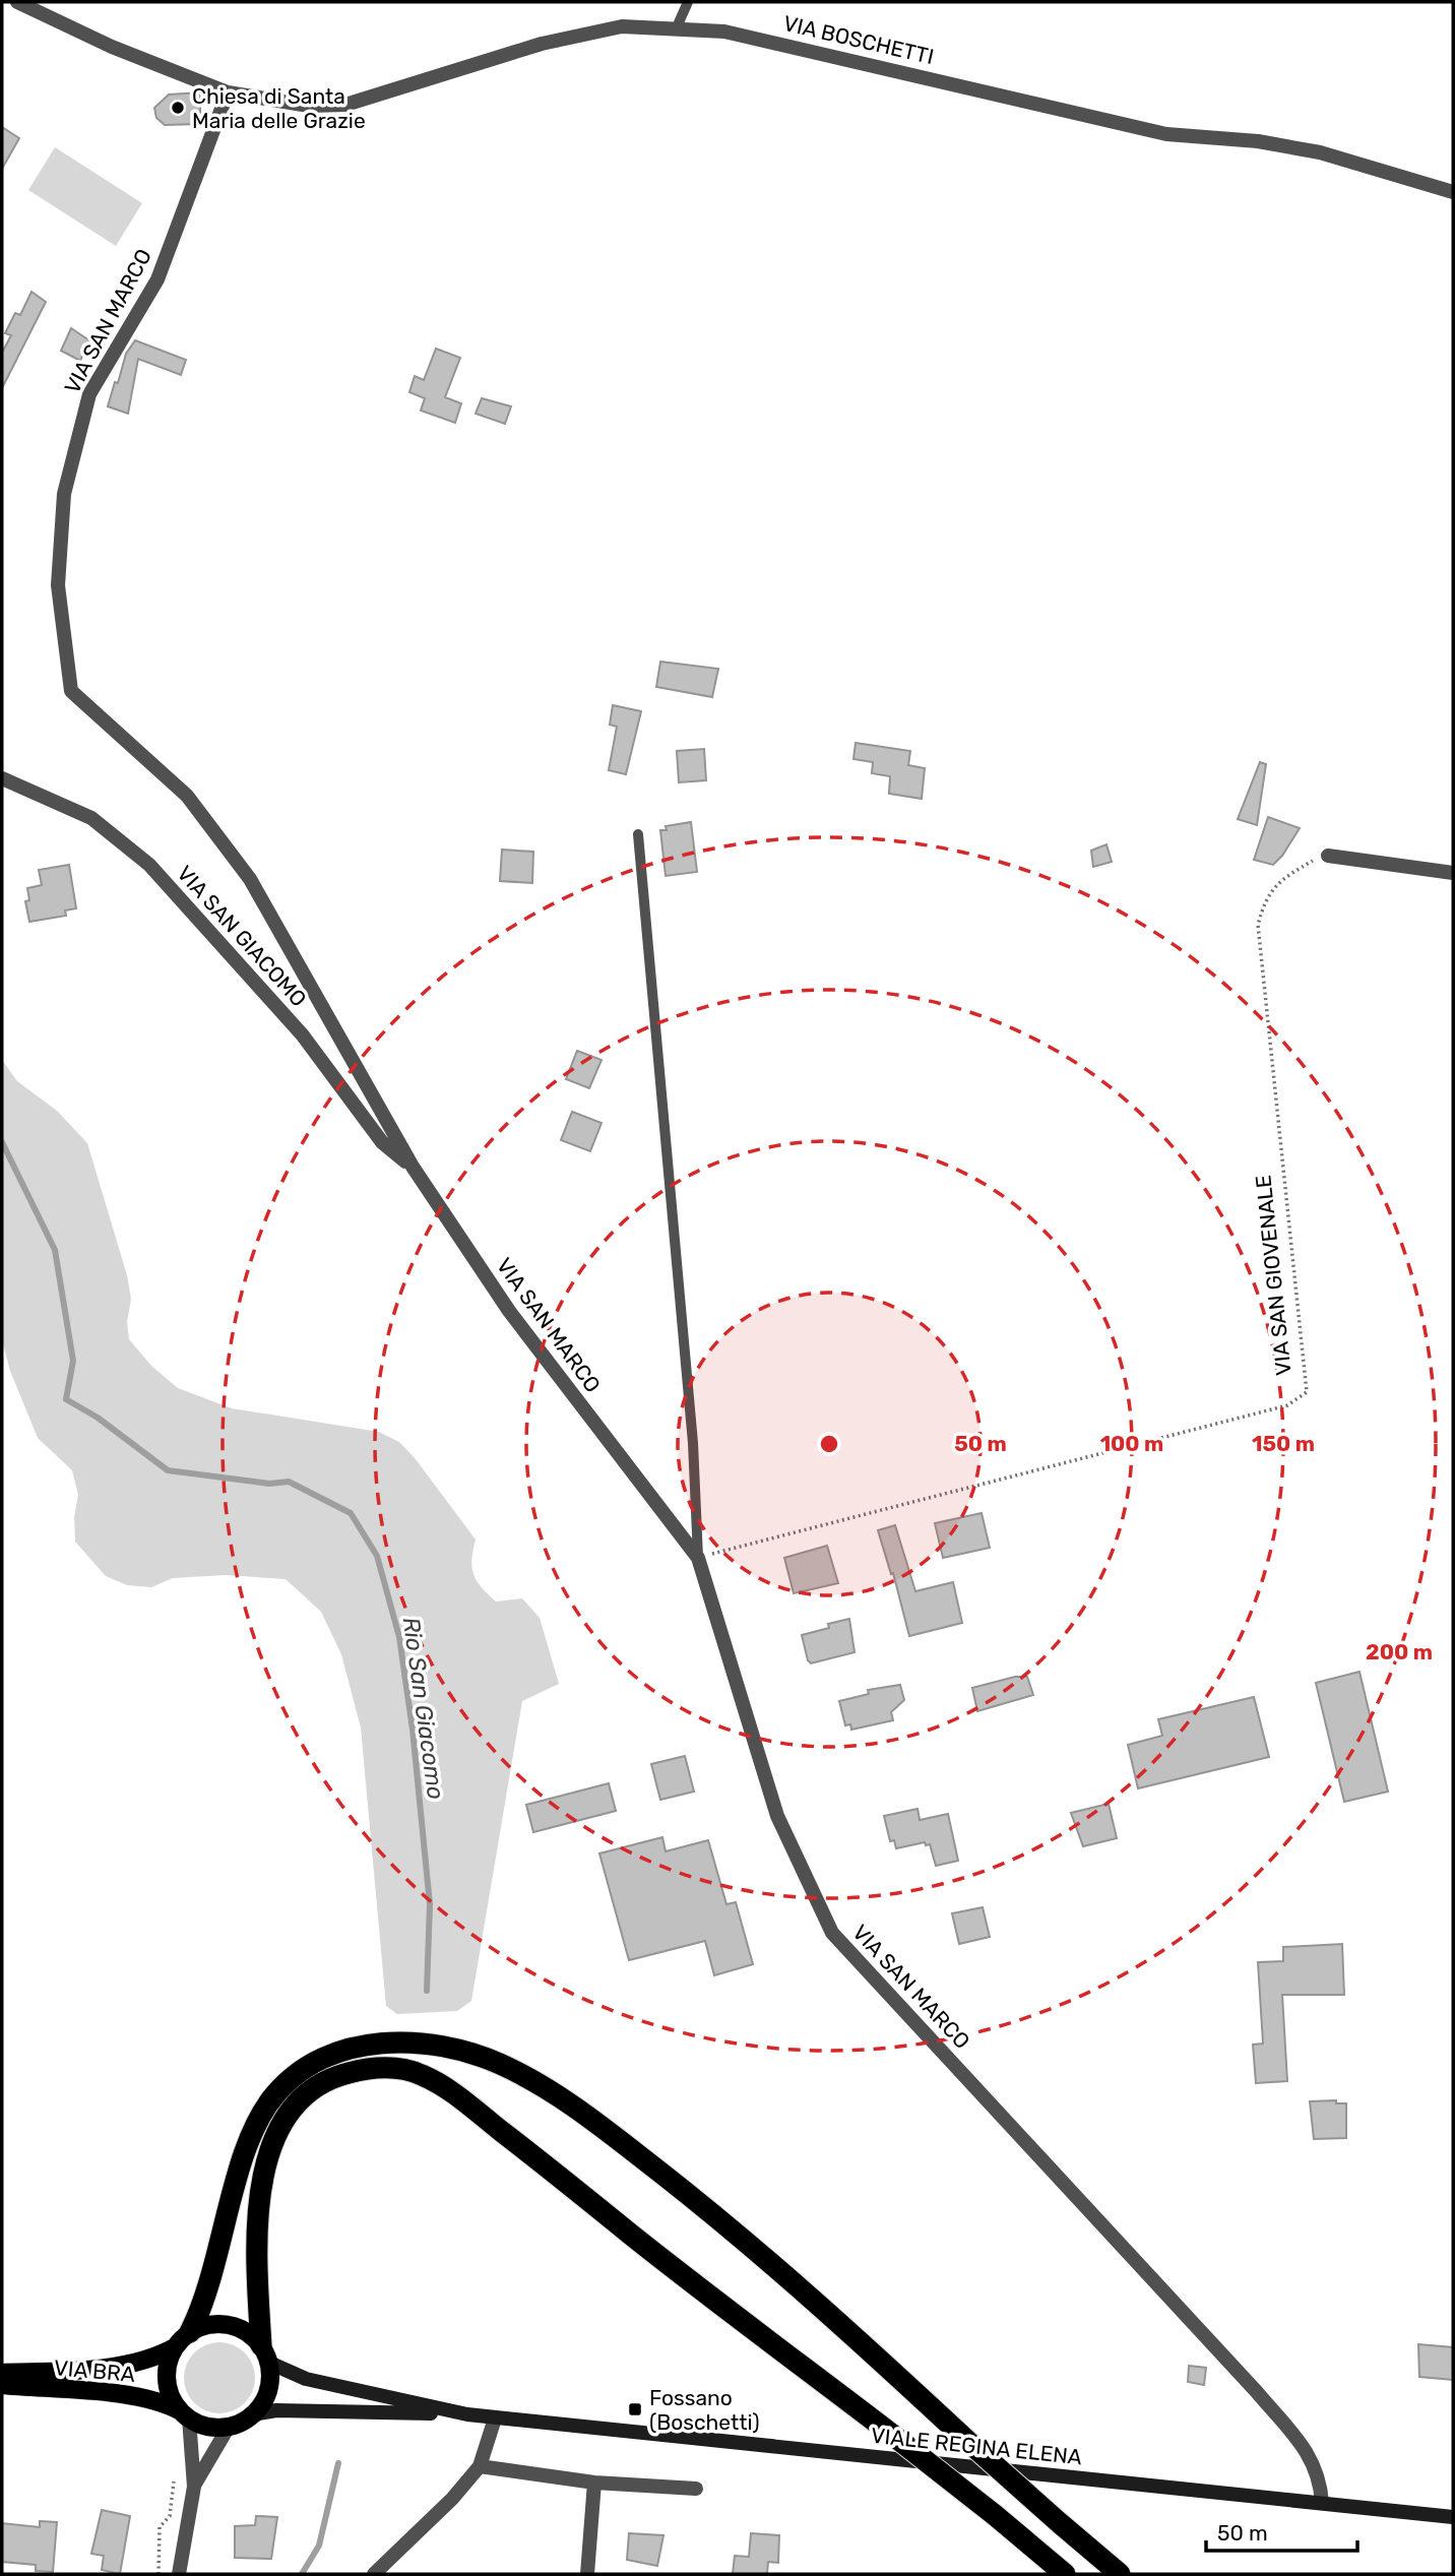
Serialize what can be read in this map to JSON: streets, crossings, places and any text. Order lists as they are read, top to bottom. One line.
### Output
{"streets":{"main road":["VIA BRA","VIALE REGINA ELENA"],"street":["VIA BOSCHETTI","VIA SAN MARCO","VIA SAN GIACOMO"],"path":["VIA SAN GIOVENALE"]},"crossings":[["VIA BOSCHETTI","VIA SAN MARCO"],["VIA SAN MARCO","VIA SAN GIACOMO"],["VIA SAN MARCO","VIA SAN GIOVENALE"],["VIA SAN MARCO","VIALE REGINA ELENA"],["VIA BRA","VIALE REGINA ELENA"]],"water":["Rio San Giacomo"],"places":{"other":["Chiesa di Santa Maria delle Grazie"],"transit":["Fossano (Boschetti)"]},"scale_bar":"50 m","rings":["50 m","100 m","150 m","200 m"]}
